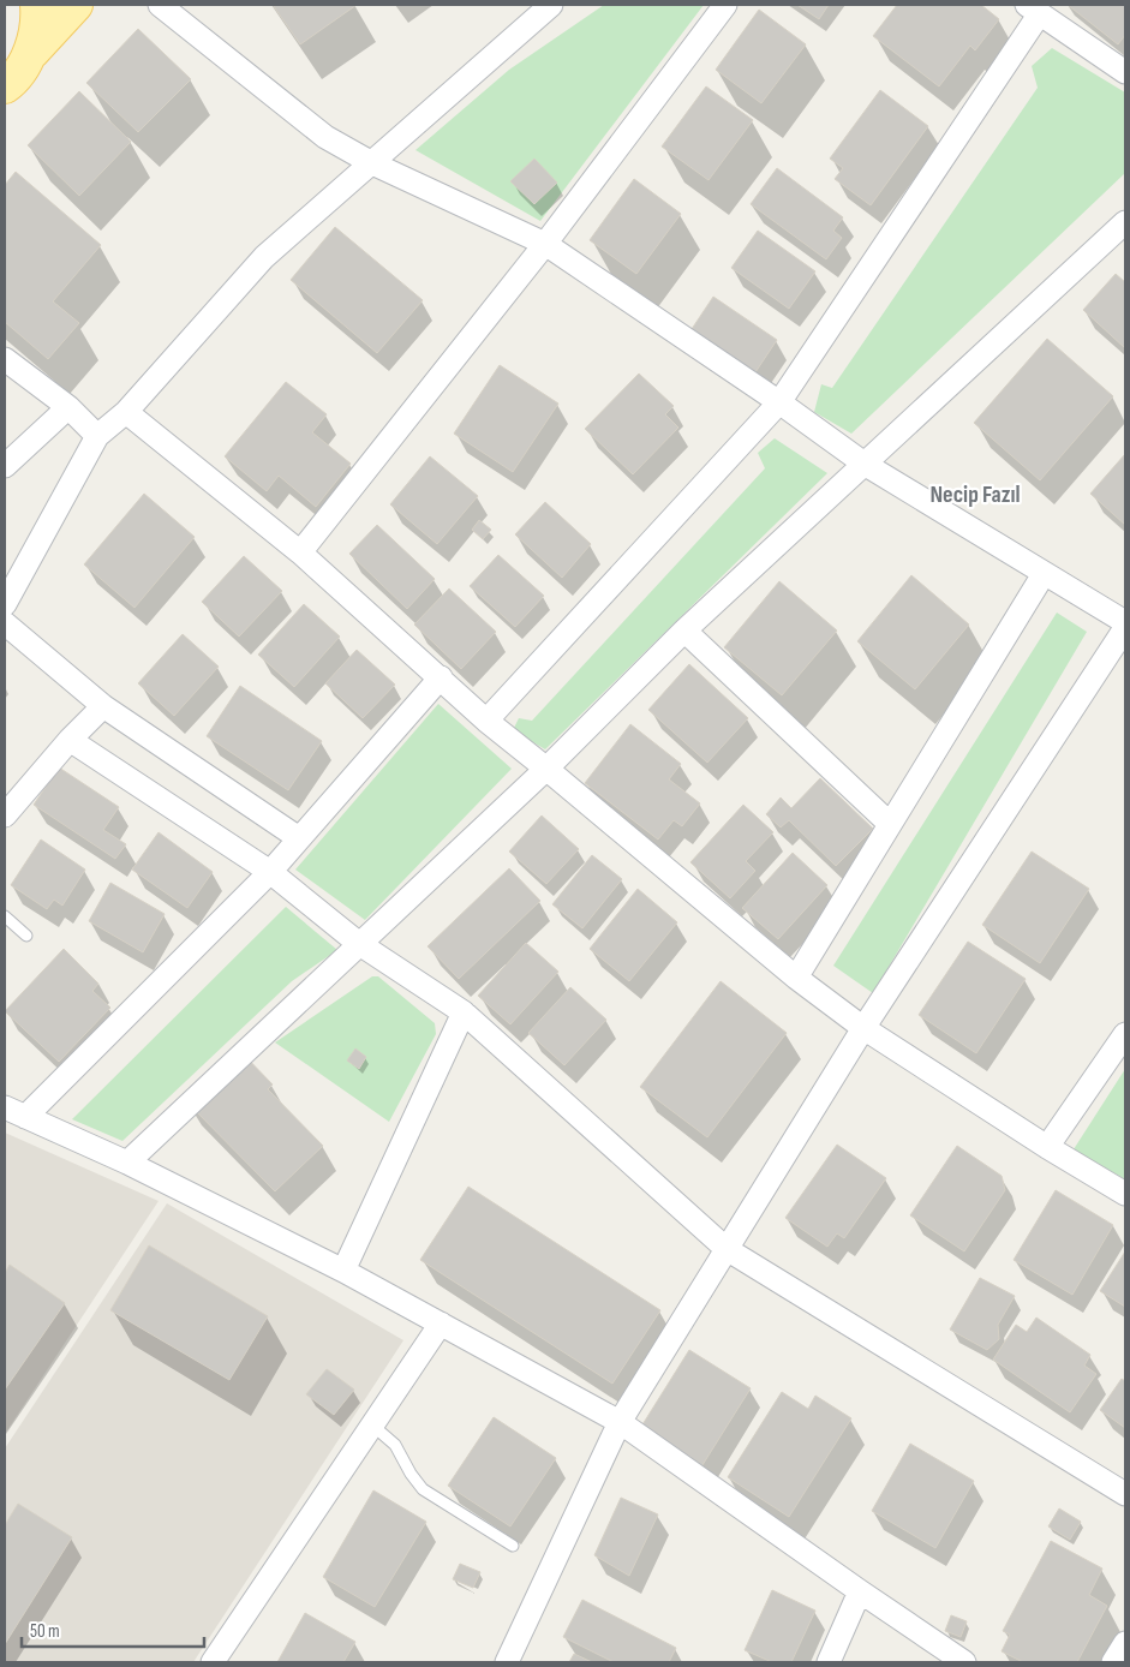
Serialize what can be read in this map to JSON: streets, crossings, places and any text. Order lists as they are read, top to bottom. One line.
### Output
{"districts":["Necip Fazıl"],"scale_bar":"50 m"}
